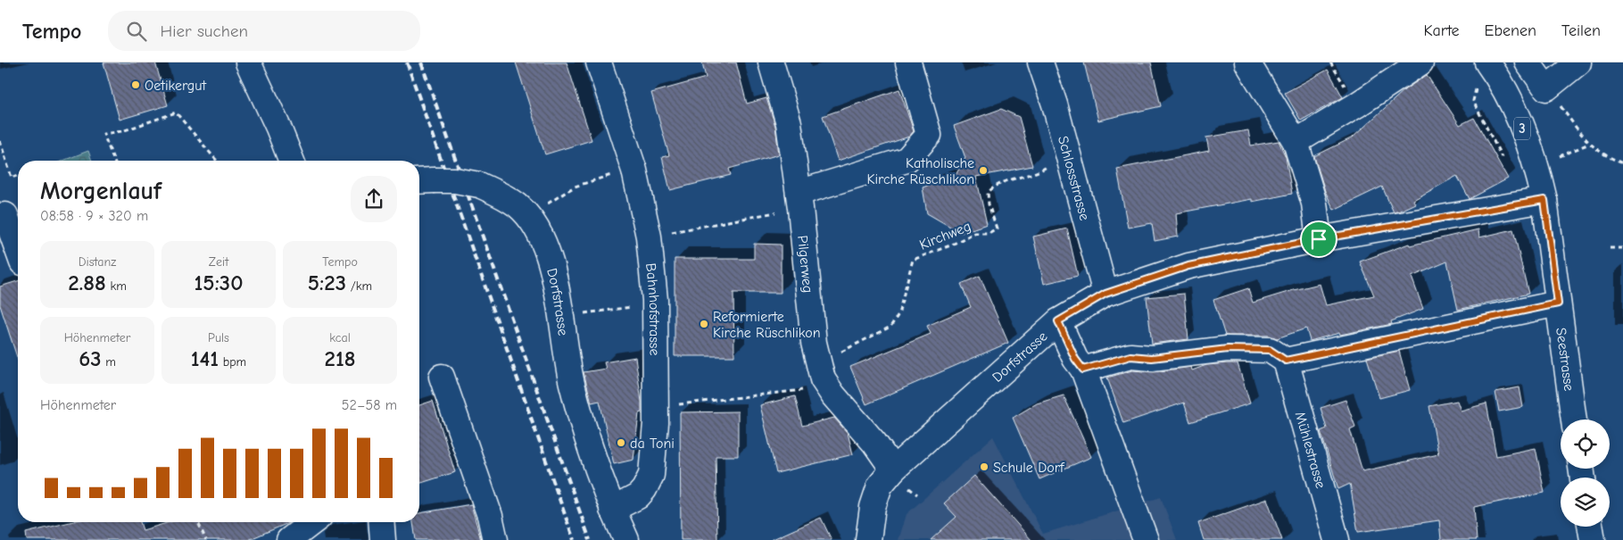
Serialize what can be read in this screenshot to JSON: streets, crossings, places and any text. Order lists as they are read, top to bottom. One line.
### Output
{"streets":{"street":["3","Schlossstrasse","Pilgerweg","Dorfstrasse","Bahnhofstrasse","Seestrasse","Mühlestrasse"],"path":["Kirchweg"]},"crossings":[["Schlossstrasse","Dorfstrasse"],["Kirchweg","Pilgerweg"],["Pilgerweg","Dorfstrasse"],["Dorfstrasse","Bahnhofstrasse"],["Dorfstrasse","Seestrasse"]],"places":["Oetikergut","Katholische Kirche Rüschlikon","Reformierte Kirche Rüschlikon","da Toni","Schule Dorf"],"page":{"header":"Tempo","search":"Hier suchen","nav":["Karte","Ebenen","Teilen"],"heading":["Morgenlauf","08:58 · 9 × 320 m"],"stats":[["Distanz","2.88 km"],["Zeit","15:30"],["Tempo","5:23 /km"],["Höhenmeter","63 m"],["Puls","141 bpm"],["kcal","218"]],"chart":["Höhenmeter","52–58 m"]}}
